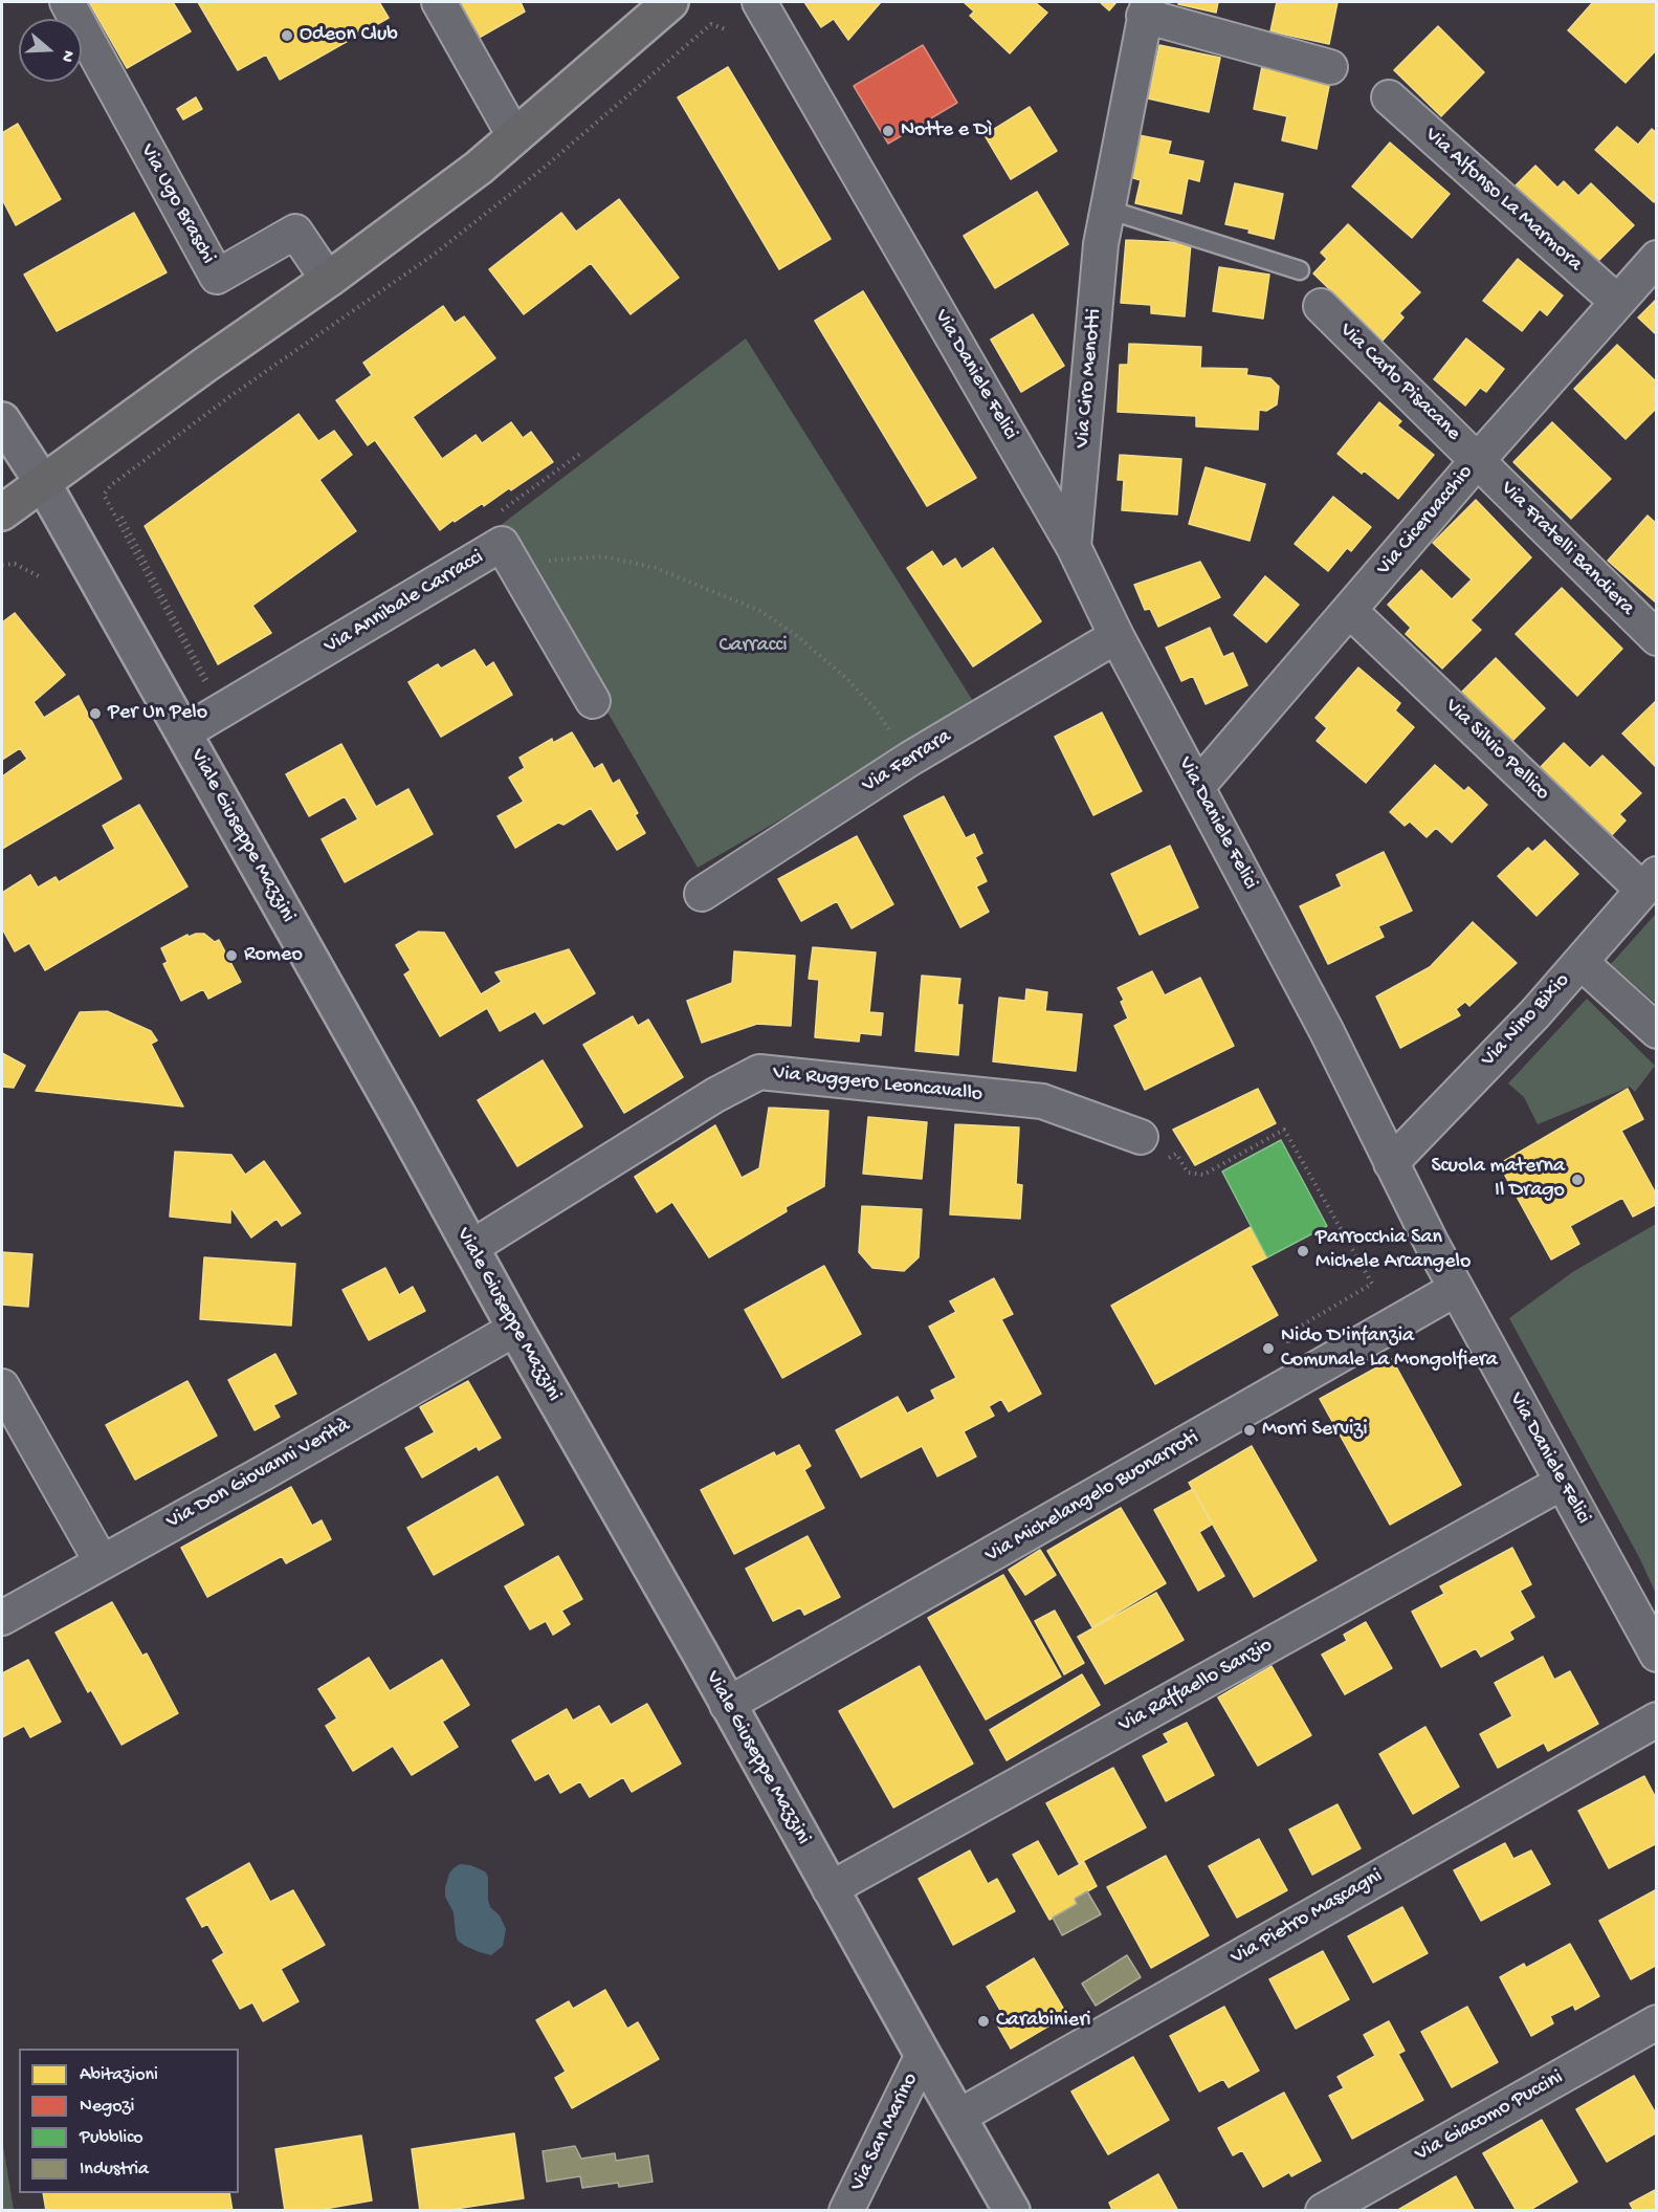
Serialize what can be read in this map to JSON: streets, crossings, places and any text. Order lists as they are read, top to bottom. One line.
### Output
{"streets":{"street":["Via Alfonso La Marmora","Via Ugo Braschi","Via Daniele Felici","Via Ciro Menotti","Via Carlo Pisacane","Via Ciceruacchio","Via Fratelli Bandiera","Via Annibale Carracci","Via Silvio Pellico","Via Ferrara","Viale Giuseppe Mazzini","Via Nino Bixio","Via Ruggero Leoncavallo","Via Don Giovanni Verità","Via Michelangelo Buonarroti","Via Raffaello Sanzio","Via Pietro Mascagni","Via Giacomo Puccini","Via San Marino"]},"crossings":[["Via Alfonso La Marmora","Via Ciceruacchio"],["Via Daniele Felici","Via Ciro Menotti"],["Via Daniele Felici","Via Ciceruacchio"],["Via Daniele Felici","Via Ferrara"],["Via Daniele Felici","Via Nino Bixio"],["Via Daniele Felici","Via Michelangelo Buonarroti"],["Via Daniele Felici","Via Raffaello Sanzio"],["Via Carlo Pisacane","Via Ciceruacchio"],["Via Carlo Pisacane","Via Fratelli Bandiera"],["Via Ciceruacchio","Via Fratelli Bandiera"],["Via Ciceruacchio","Via Silvio Pellico"],["Via Annibale Carracci","Viale Giuseppe Mazzini"],["Via Silvio Pellico","Via Nino Bixio"],["Viale Giuseppe Mazzini","Via Ruggero Leoncavallo"],["Viale Giuseppe Mazzini","Via Don Giovanni Verità"],["Viale Giuseppe Mazzini","Via Michelangelo Buonarroti"],["Viale Giuseppe Mazzini","Via Raffaello Sanzio"],["Viale Giuseppe Mazzini","Via Pietro Mascagni"],["Viale Giuseppe Mazzini","Via San Marino"]],"parks":["Carracci"],"places":["Odeon Club","Notte e Dì","Per Un Pelo","Romeo","Scuola materna Il Drago","Parrocchia San Michele Arcangelo","Nido D'infanzia Comunale La Mongolfiera","Morri Servizi","Carabinieri"],"legend":["Abitazioni","Negozi","Pubblico","Industria"],"north":"right"}
